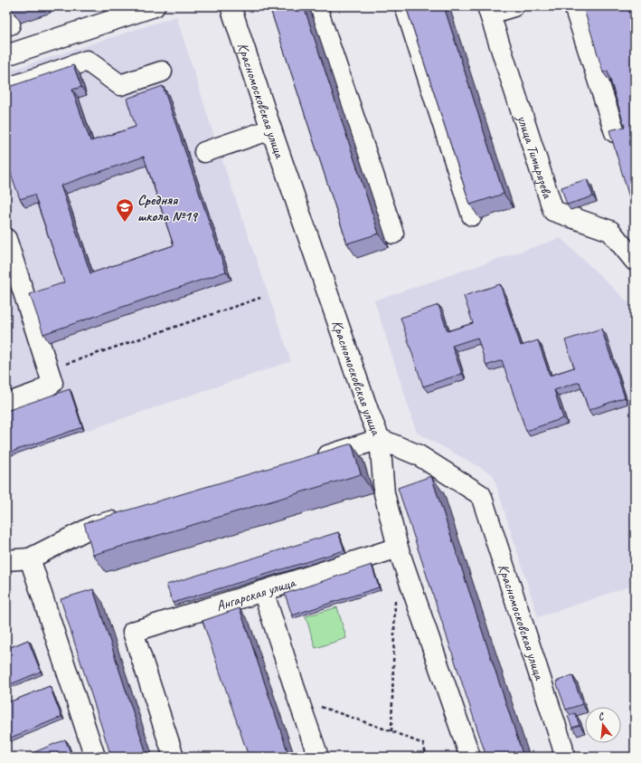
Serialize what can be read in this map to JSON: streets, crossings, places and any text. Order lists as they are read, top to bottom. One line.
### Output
{"streets":{"street":["Красномосковская улица","улица Тимирязева","Ангарская улица"]},"places":{"school or university":["Средняя школа №19"]},"north":"top"}
